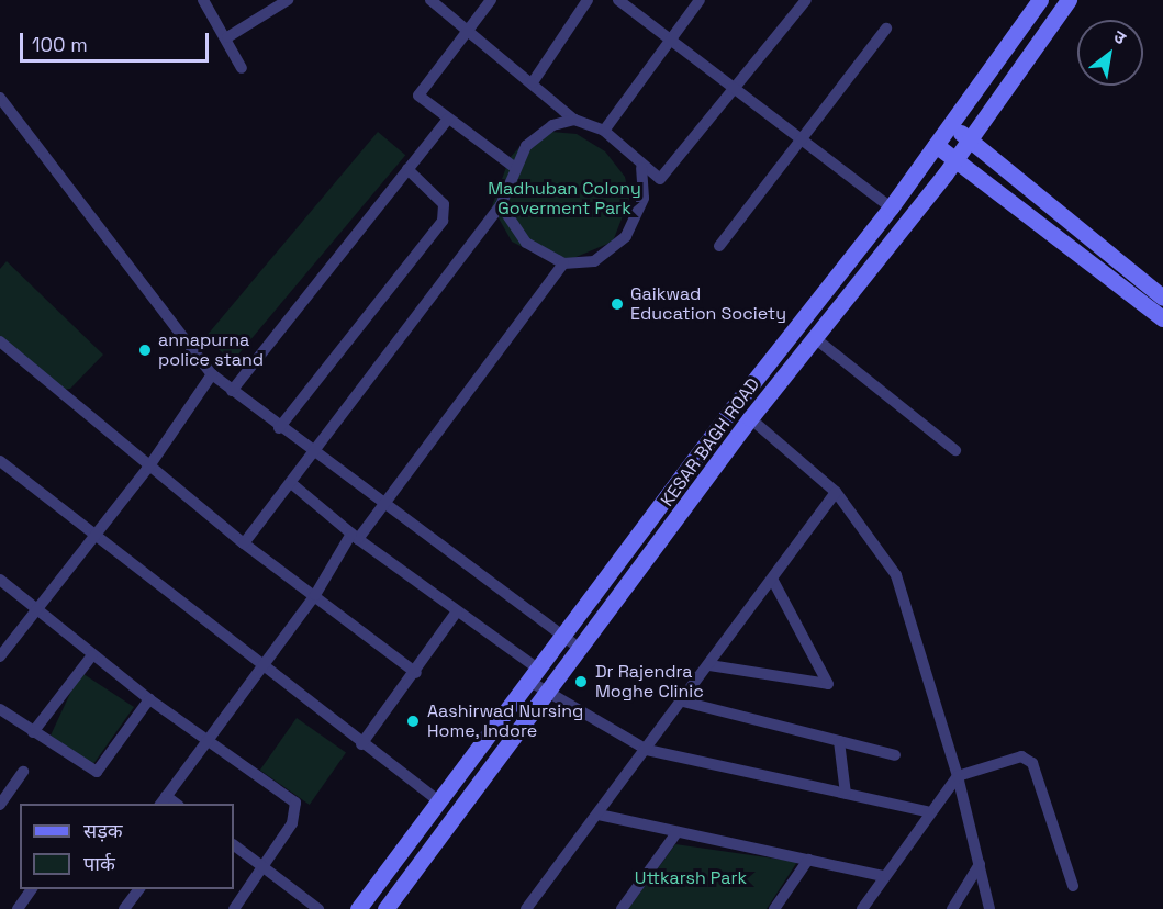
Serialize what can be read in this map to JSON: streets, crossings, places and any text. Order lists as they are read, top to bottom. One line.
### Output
{"streets":{"main road":["KESAR BAGH ROAD"]},"parks":["Madhuban Colony Goverment Park","Uttkarsh Park"],"places":["Gaikwad Education Society","annapurna police stand","Dr Rajendra Moghe Clinic","Aashirwad Nursing Home, Indore"],"legend":["सड़क","पार्क"],"scale_bar":"100 m","north":"top right"}
